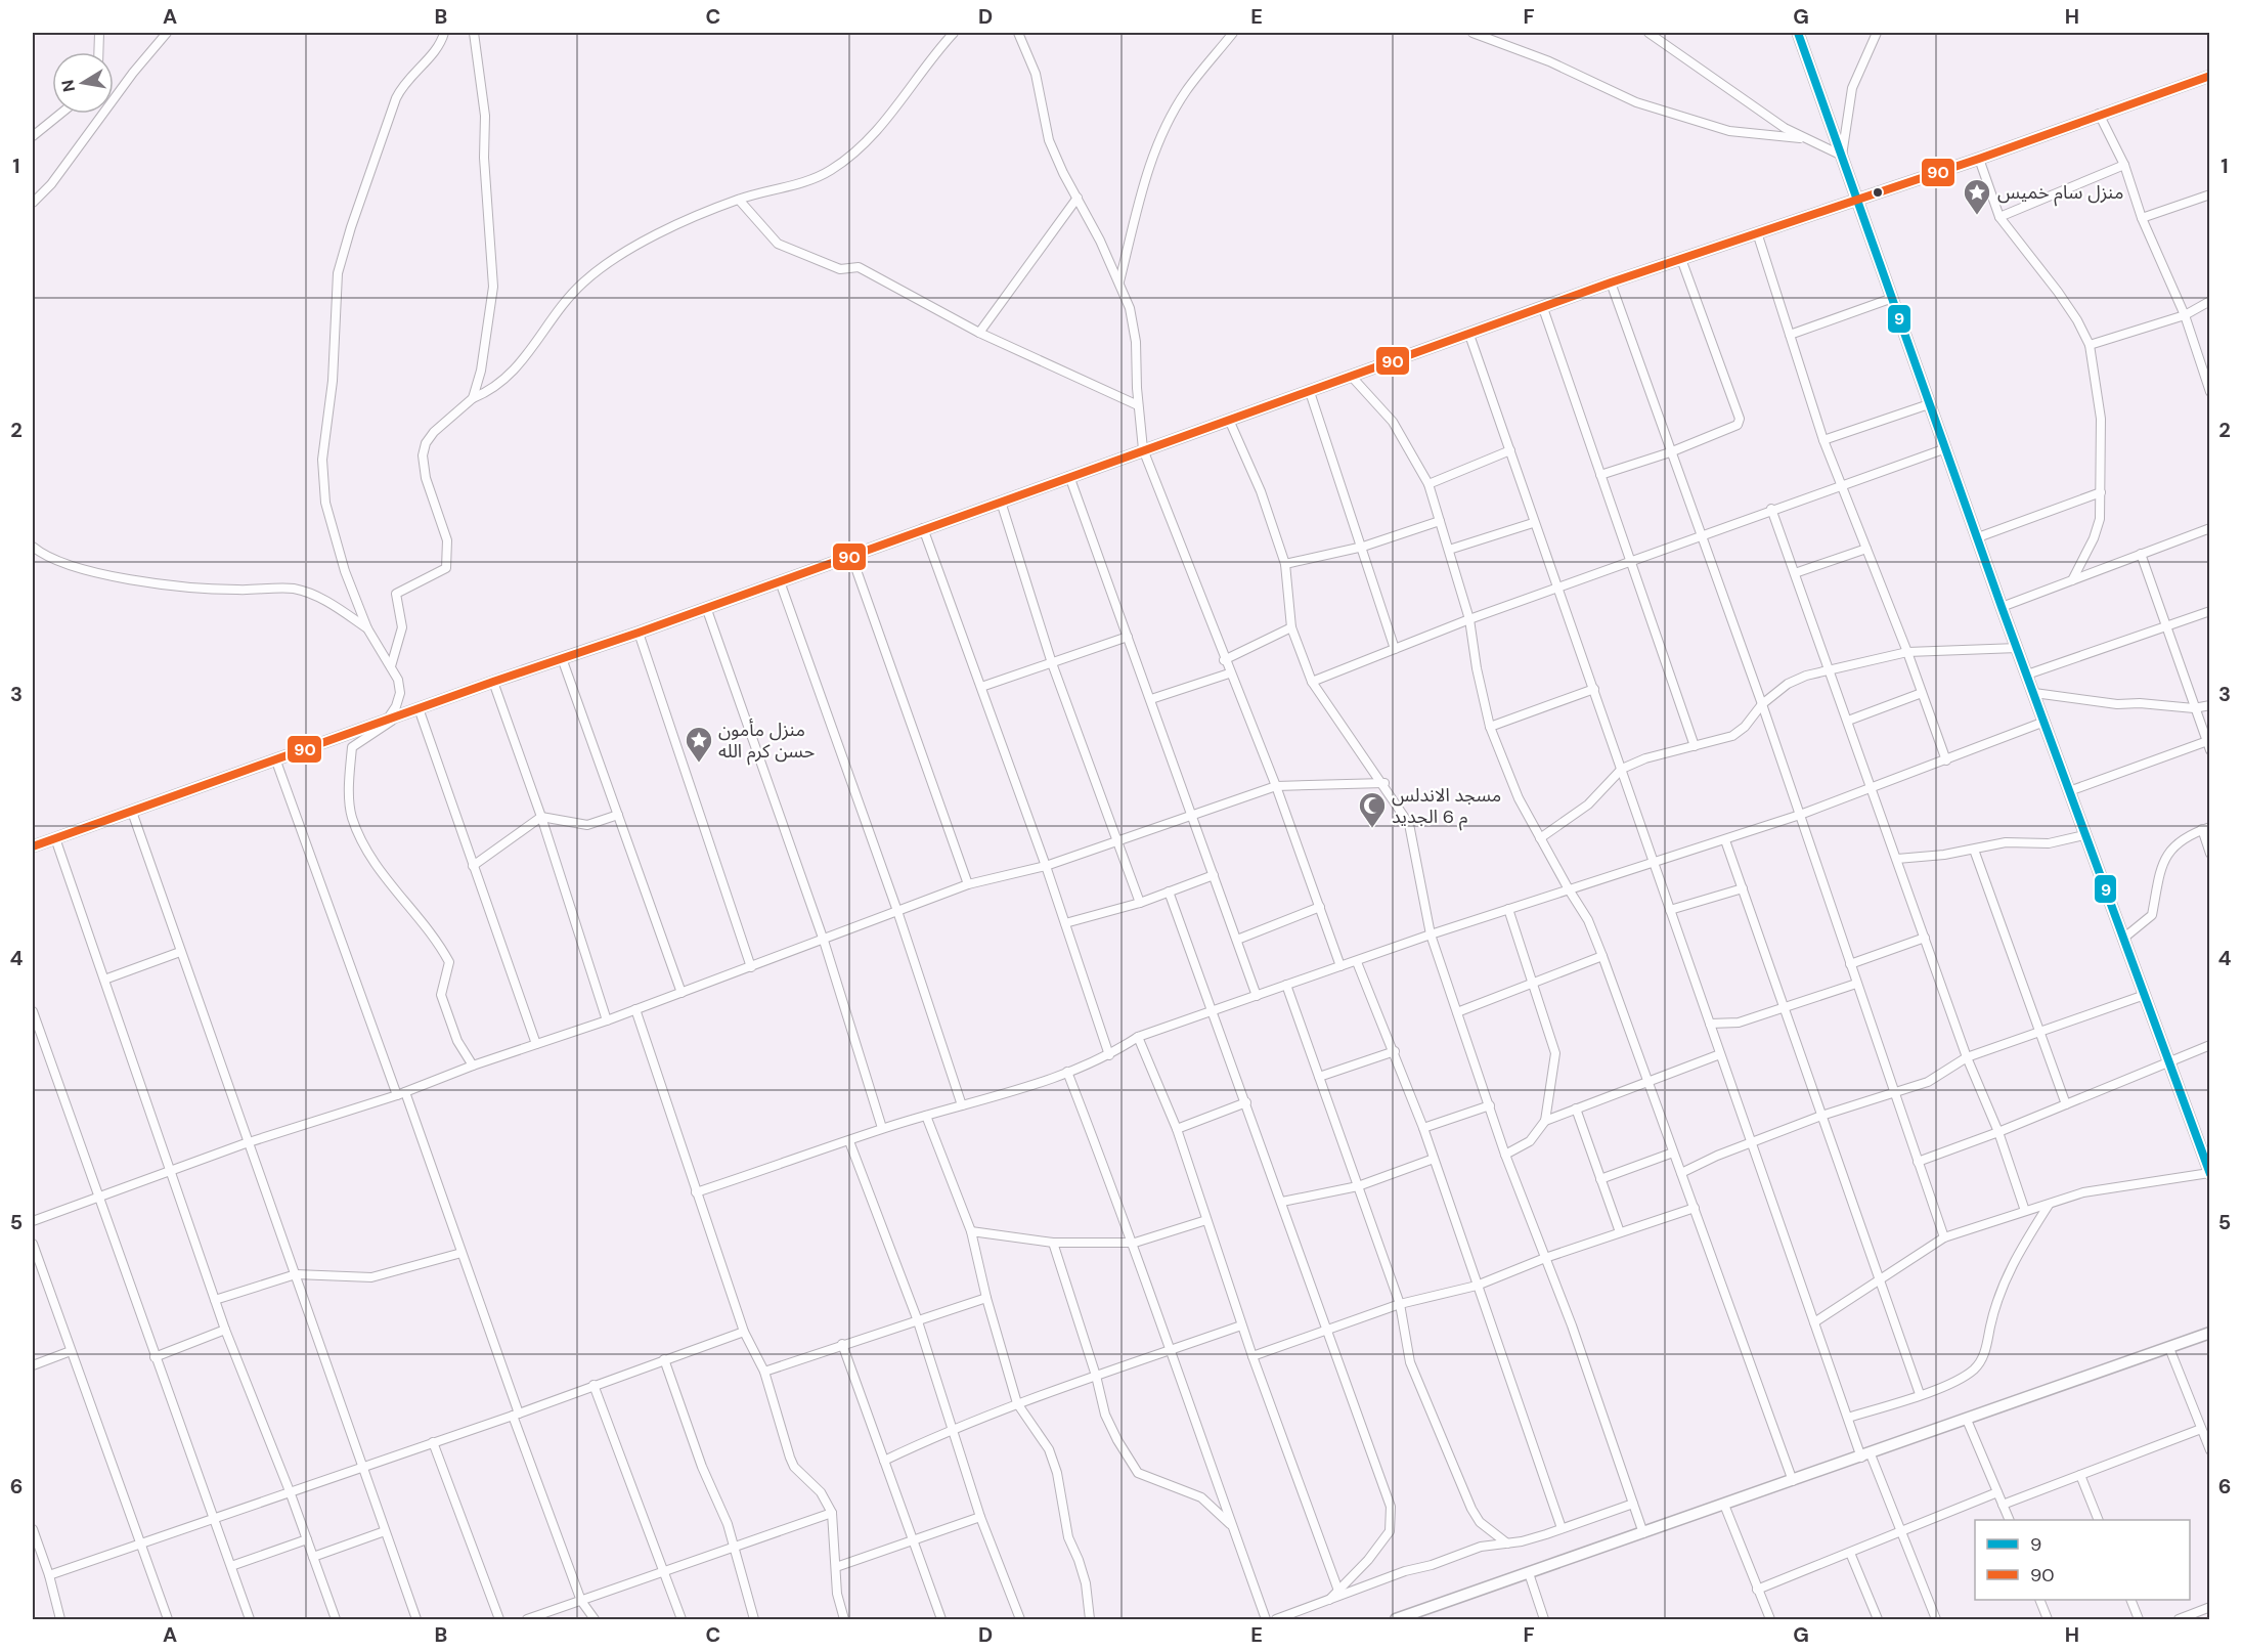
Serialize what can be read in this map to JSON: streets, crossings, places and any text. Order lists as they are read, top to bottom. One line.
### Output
{"places":{"place":["منزل سام خميس","منزل مأمون حسن كرم الله"],"mosque":["مسجد الاندلس م 6 الجديد"]},"lines":["transit line 9","transit line 90"],"legend":["9","90"],"north":"left","grid":{"columns":["A","B","C","D","E","F","G","H"],"rows":["1","2","3","4","5","6"]}}
